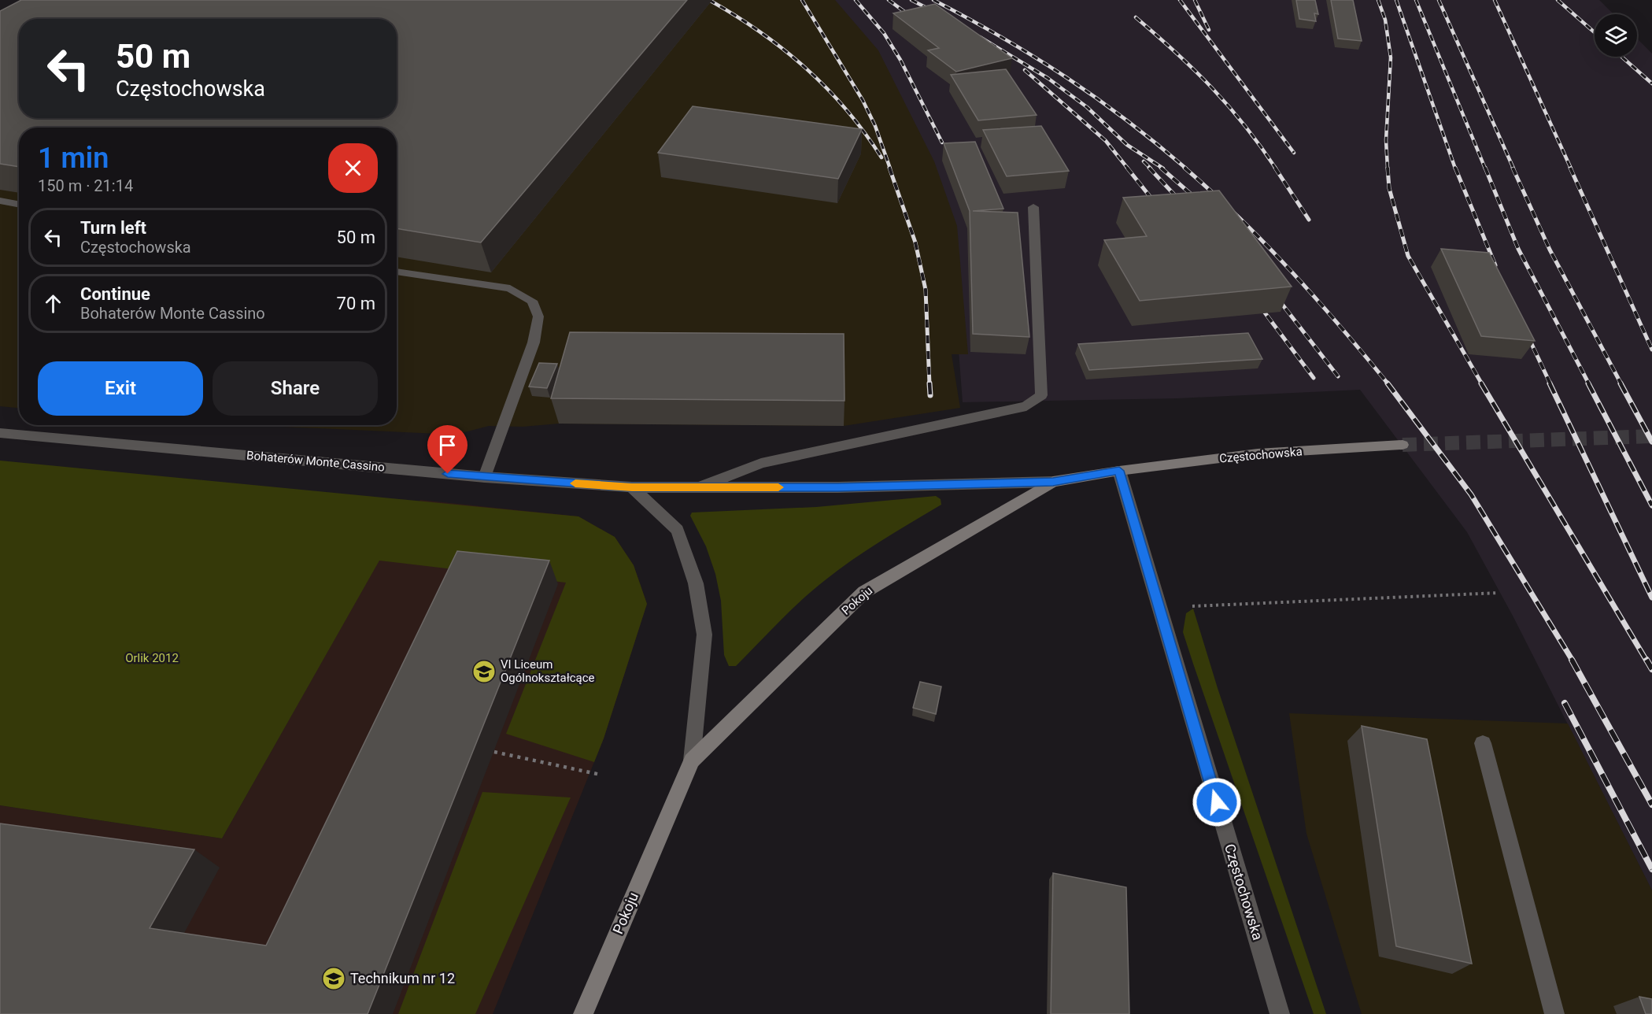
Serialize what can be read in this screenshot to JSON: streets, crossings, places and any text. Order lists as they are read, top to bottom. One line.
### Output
{"streets":{"street":["Częstochowska","Bohaterów Monte Cassino","Pokoju"]},"crossings":[["Częstochowska","Bohaterów Monte Cassino"],["Częstochowska","Pokoju"],["Bohaterów Monte Cassino","Pokoju"]],"parks":["Orlik 2012"],"places":{"school or university":["VI Liceum Ogólnokształcące","Technikum nr 12"]},"page":{"turn":["50 m","Częstochowska"],"heading":["1 min","150 m · 21:14"],"list":[{"name":"Turn left","note":"Częstochowska","value":"50 m"},{"name":"Continue","note":"Bohaterów Monte Cassino","value":"70 m"}],"buttons":["Exit","Share"]}}
